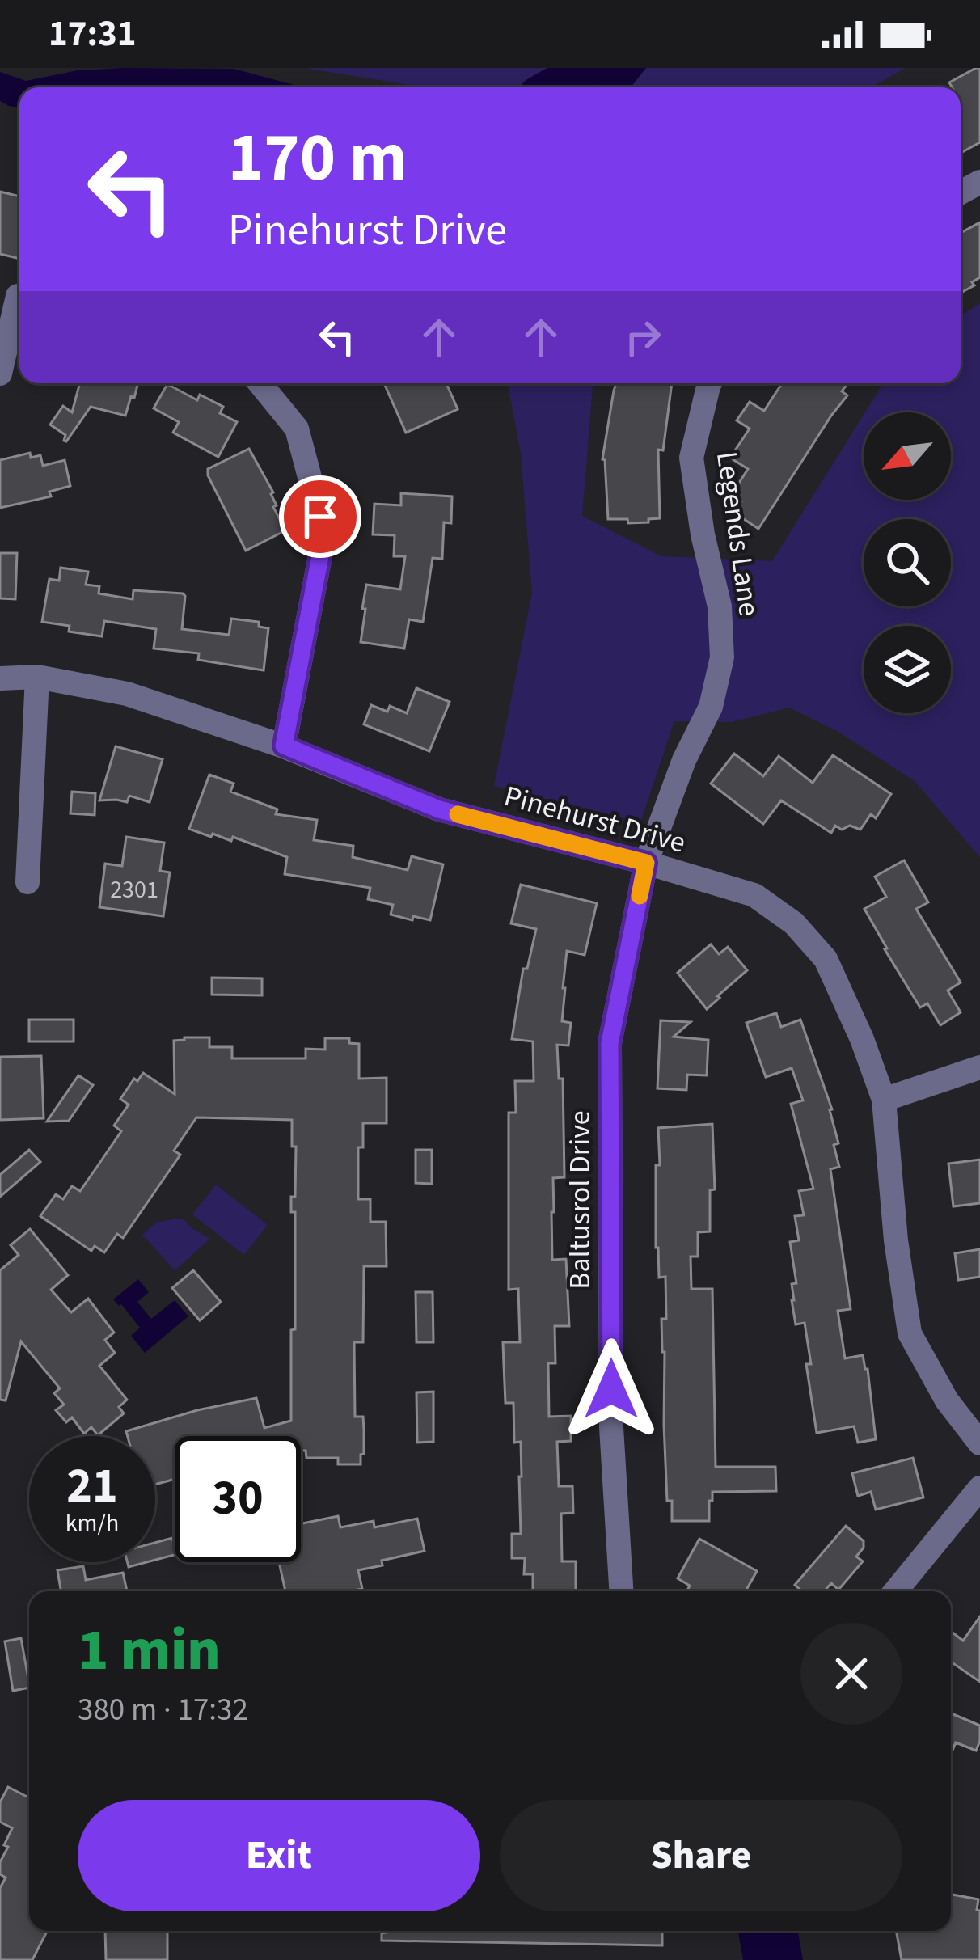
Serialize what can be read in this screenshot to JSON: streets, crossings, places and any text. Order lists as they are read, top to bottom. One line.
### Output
{"streets":{"street":["Legends Lane","Pinehurst Drive","Baltusrol Drive"]},"crossings":[["Legends Lane","Pinehurst Drive"],["Legends Lane","Baltusrol Drive"],["Pinehurst Drive","Baltusrol Drive"]],"house_numbers":["2301"],"north":"bottom left","page":{"status":"17:31","turn":["170 m","Pinehurst Drive"],"speed":"21 km/h","limit":"30","heading":["1 min","380 m · 17:32"],"buttons":["Exit","Share"]}}
